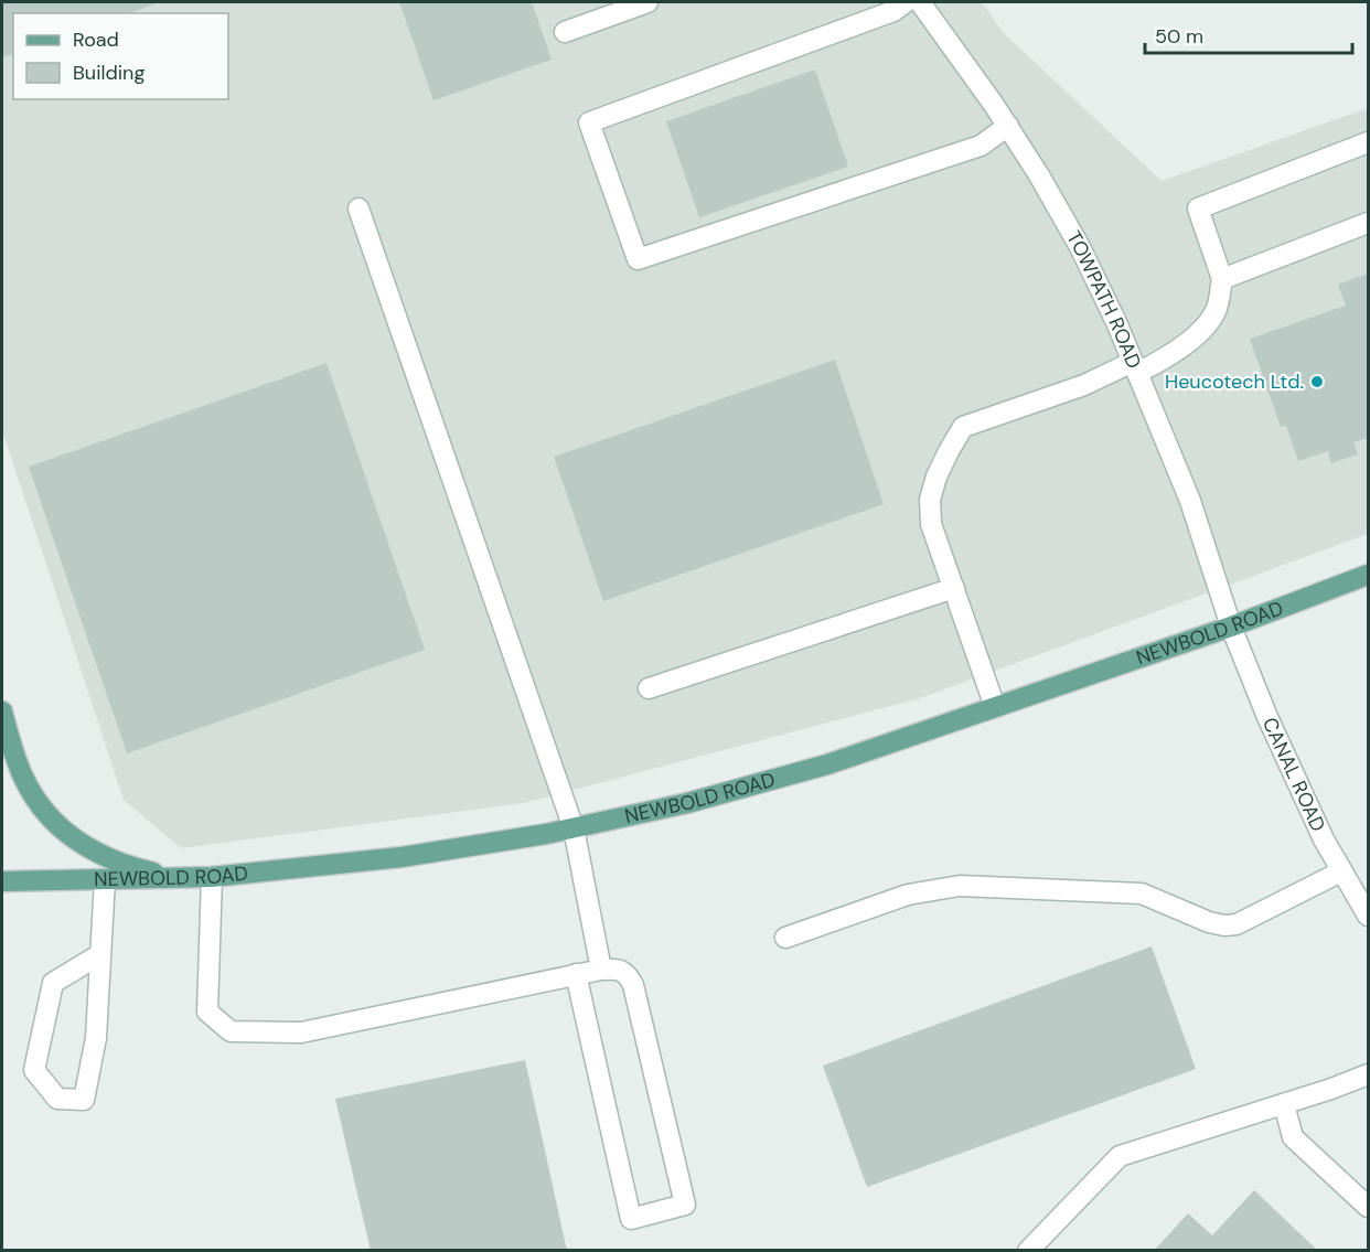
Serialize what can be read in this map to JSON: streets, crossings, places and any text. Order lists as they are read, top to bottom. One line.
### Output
{"streets":{"main road":["NEWBOLD ROAD"],"street":["TOWPATH ROAD","CANAL ROAD"]},"crossings":[["TOWPATH ROAD","NEWBOLD ROAD"],["TOWPATH ROAD","CANAL ROAD"],["NEWBOLD ROAD","CANAL ROAD"]],"places":["Heucotech Ltd."],"legend":["Road","Building"],"scale_bar":"50 m"}
